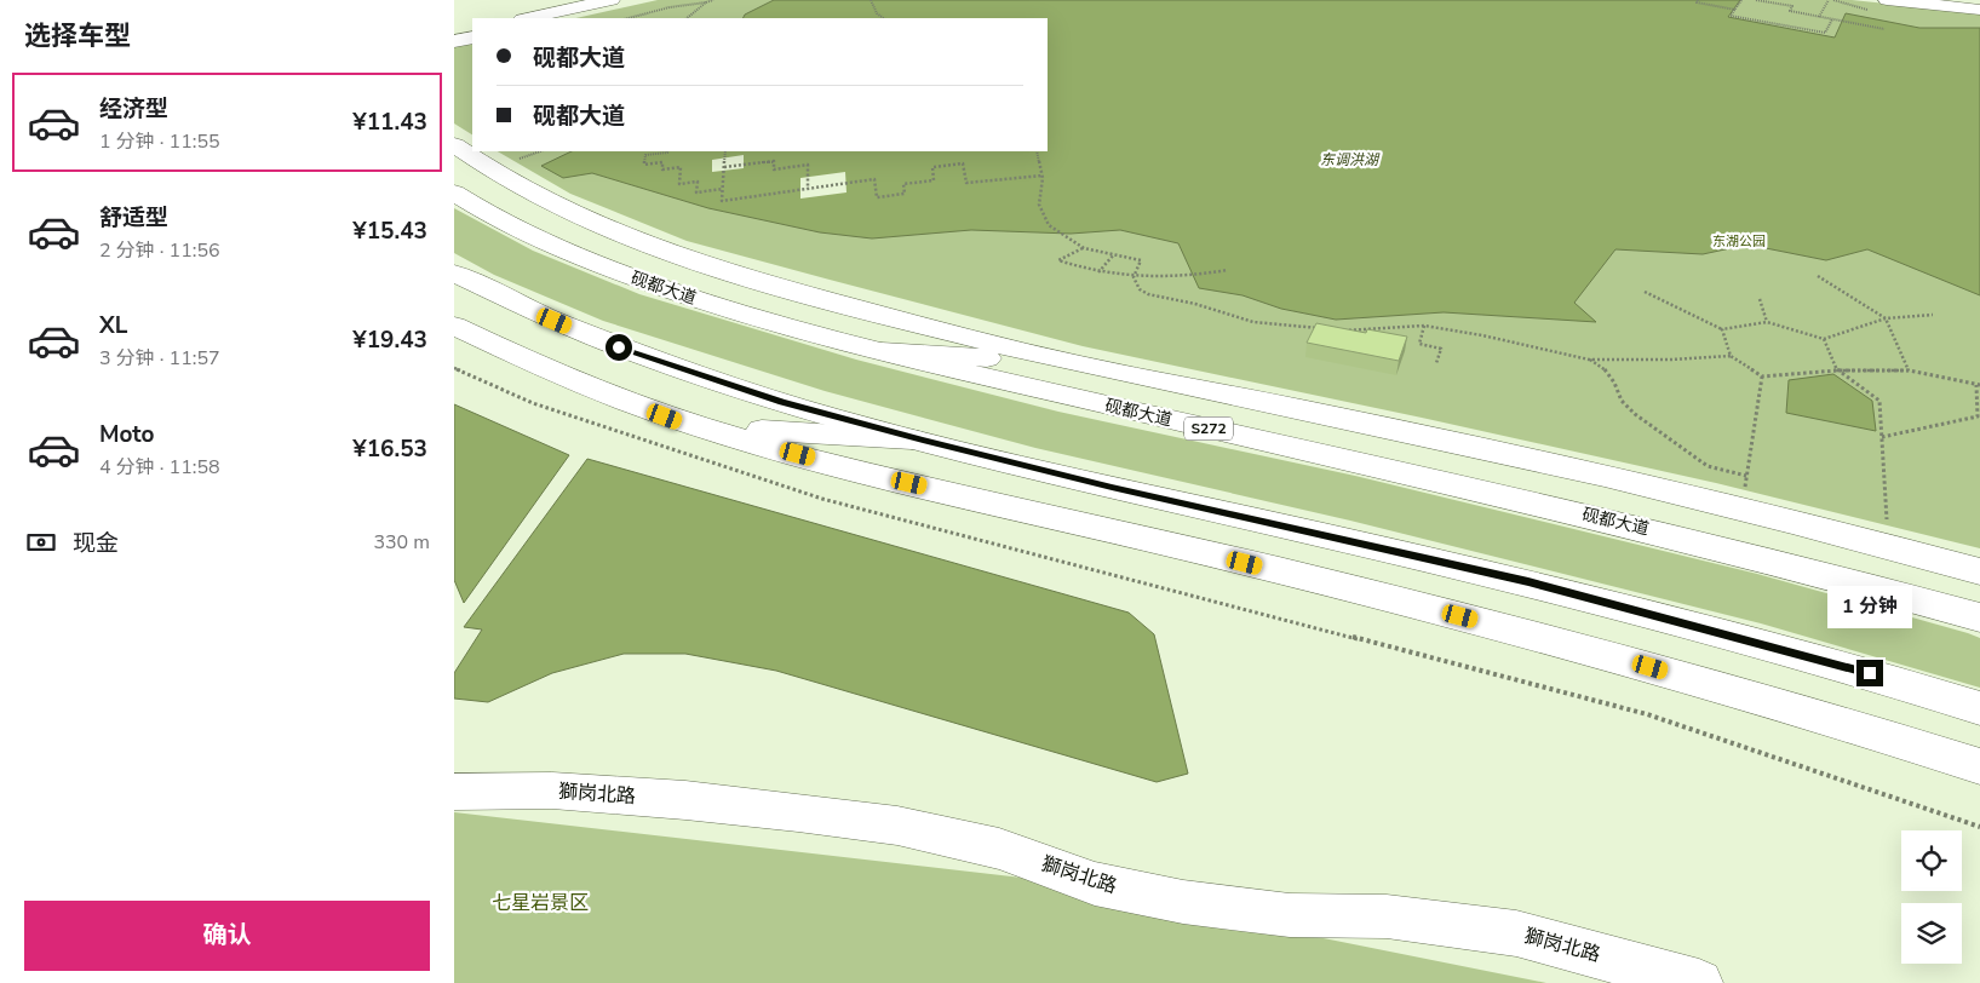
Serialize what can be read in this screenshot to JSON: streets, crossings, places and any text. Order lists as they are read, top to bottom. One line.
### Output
{"streets":{"street":["砚都大道","S272","獅岗北路"]},"water":["东调洪湖"],"parks":["东湖公园","七星岩景区"],"page":{"heading":"选择车型","banner":["砚都大道","砚都大道"],"list":[{"name":"经济型","note":"1 分钟 · 11:55","value":"¥11.43"},{"name":"舒适型","note":"2 分钟 · 11:56","value":"¥15.43"},{"name":"XL","note":"3 分钟 · 11:57","value":"¥19.43"},{"name":"Moto","note":"4 分钟 · 11:58","value":"¥16.53"}],"pay":["现金","330 m"],"bubble":"1 分钟","buttons":"确认"}}
